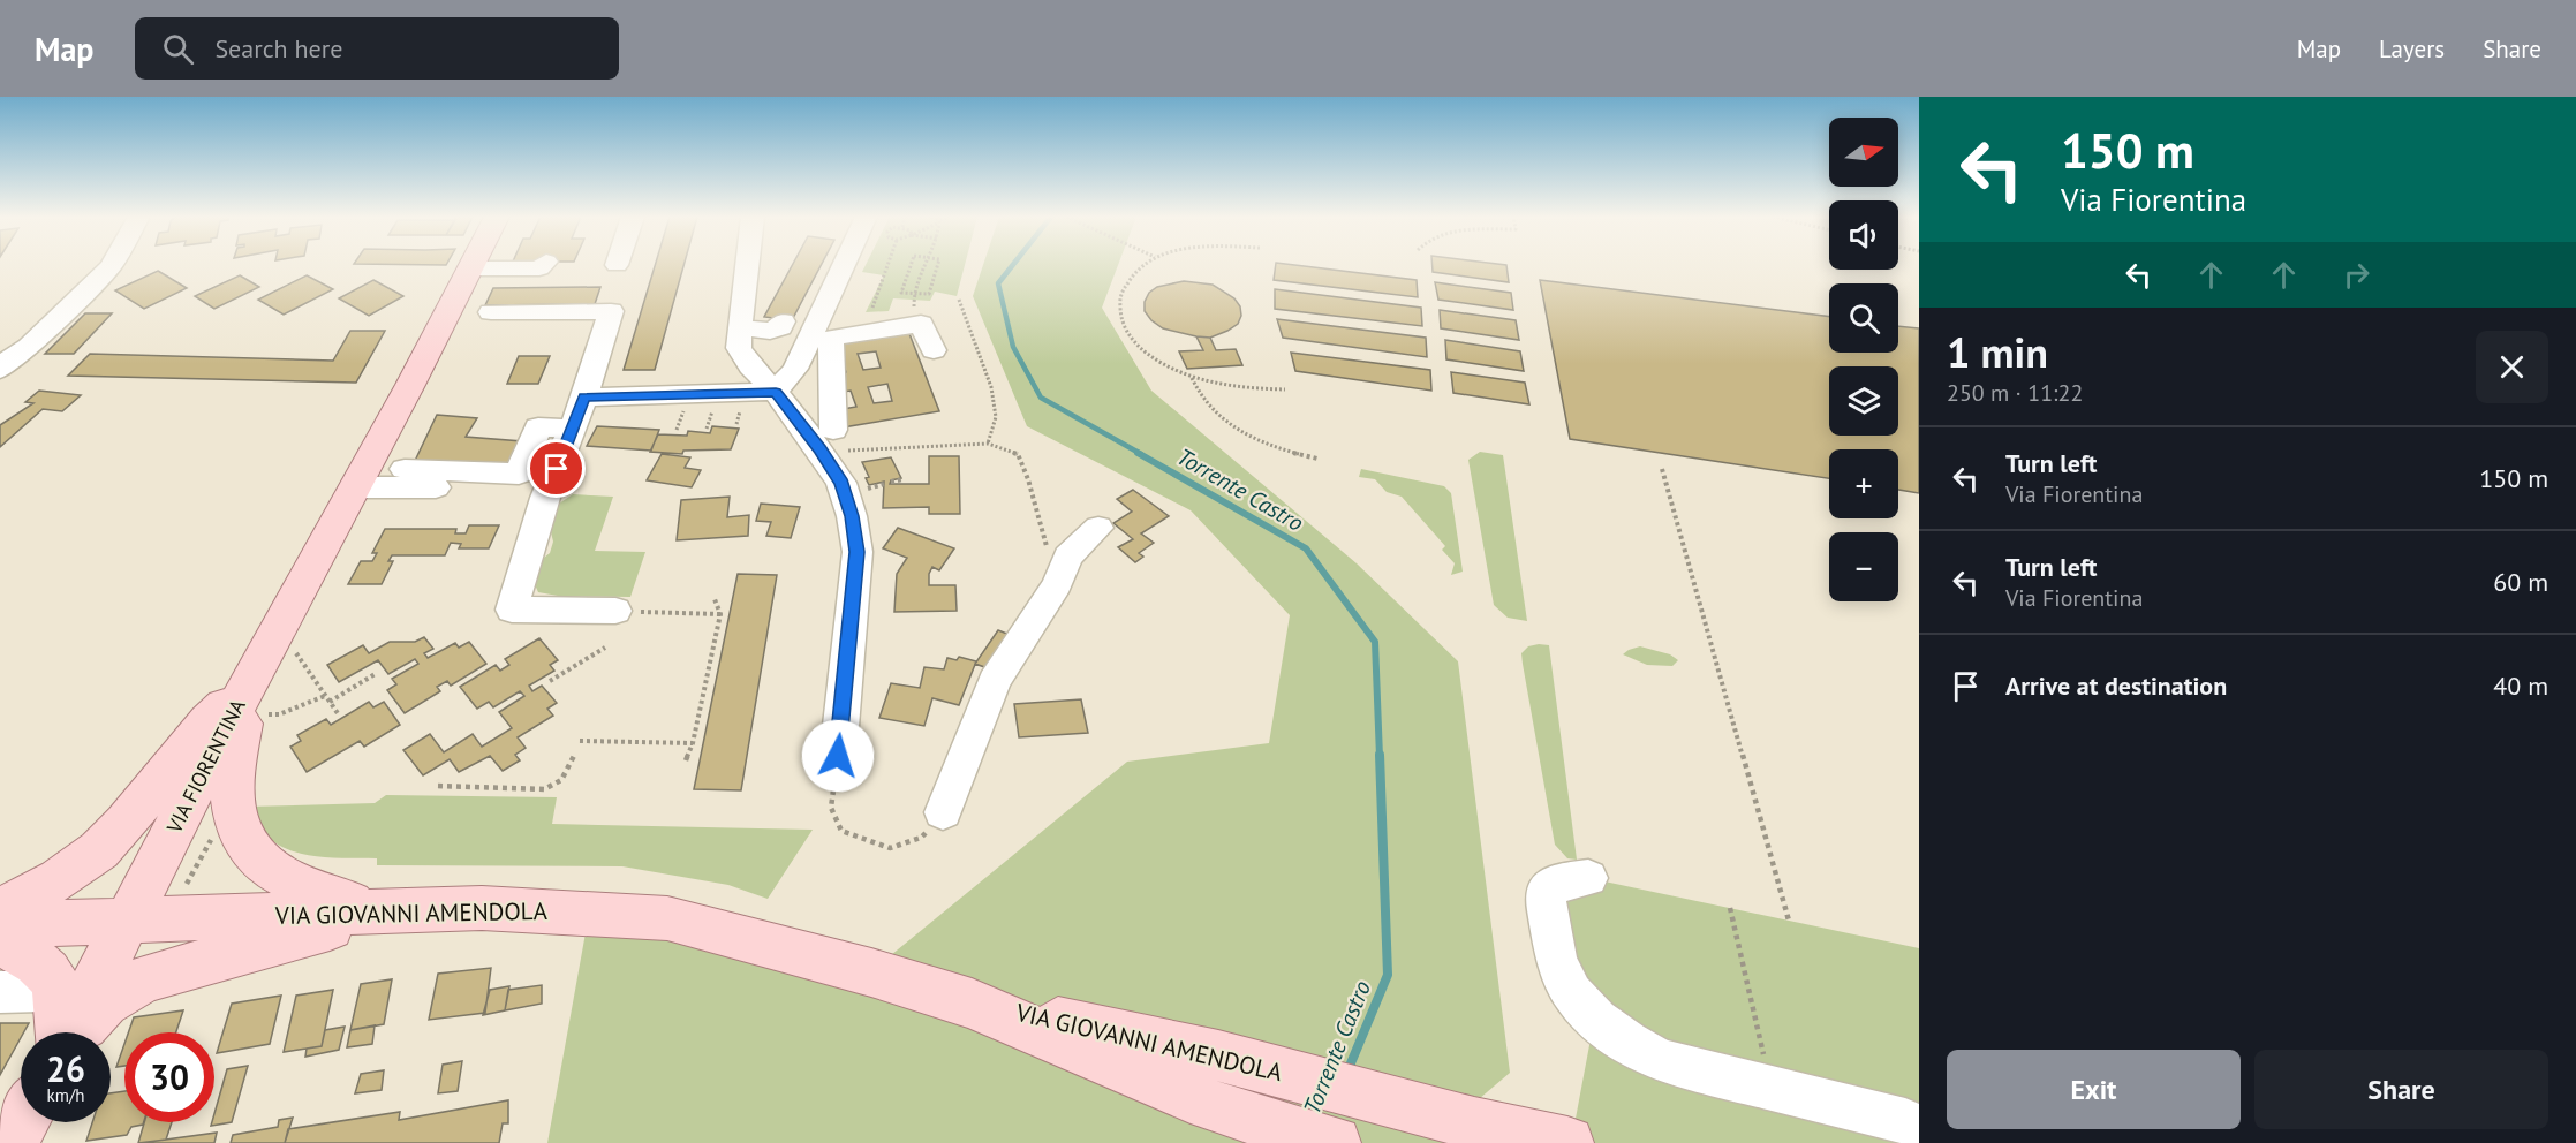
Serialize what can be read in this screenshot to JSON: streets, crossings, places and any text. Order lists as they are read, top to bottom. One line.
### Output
{"streets":{"main road":["VIA FIORENTINA","VIA GIOVANNI AMENDOLA"]},"crossings":[["VIA FIORENTINA","VIA GIOVANNI AMENDOLA"]],"water":["Torrente Castro"],"north":"right","page":{"header":"Map","search":"Search here","nav":["Map","Layers","Share"],"turn":["150 m","Via Fiorentina"],"map_buttons":["+","−"],"heading":["1 min","250 m · 11:22"],"list":[{"name":"Turn left","note":"Via Fiorentina","value":"150 m"},{"name":"Turn left","note":"Via Fiorentina","value":"60 m"},{"name":"Arrive at destination","value":"40 m"}],"speed":"26 km/h","limit":"30","buttons":["Exit","Share"]}}
